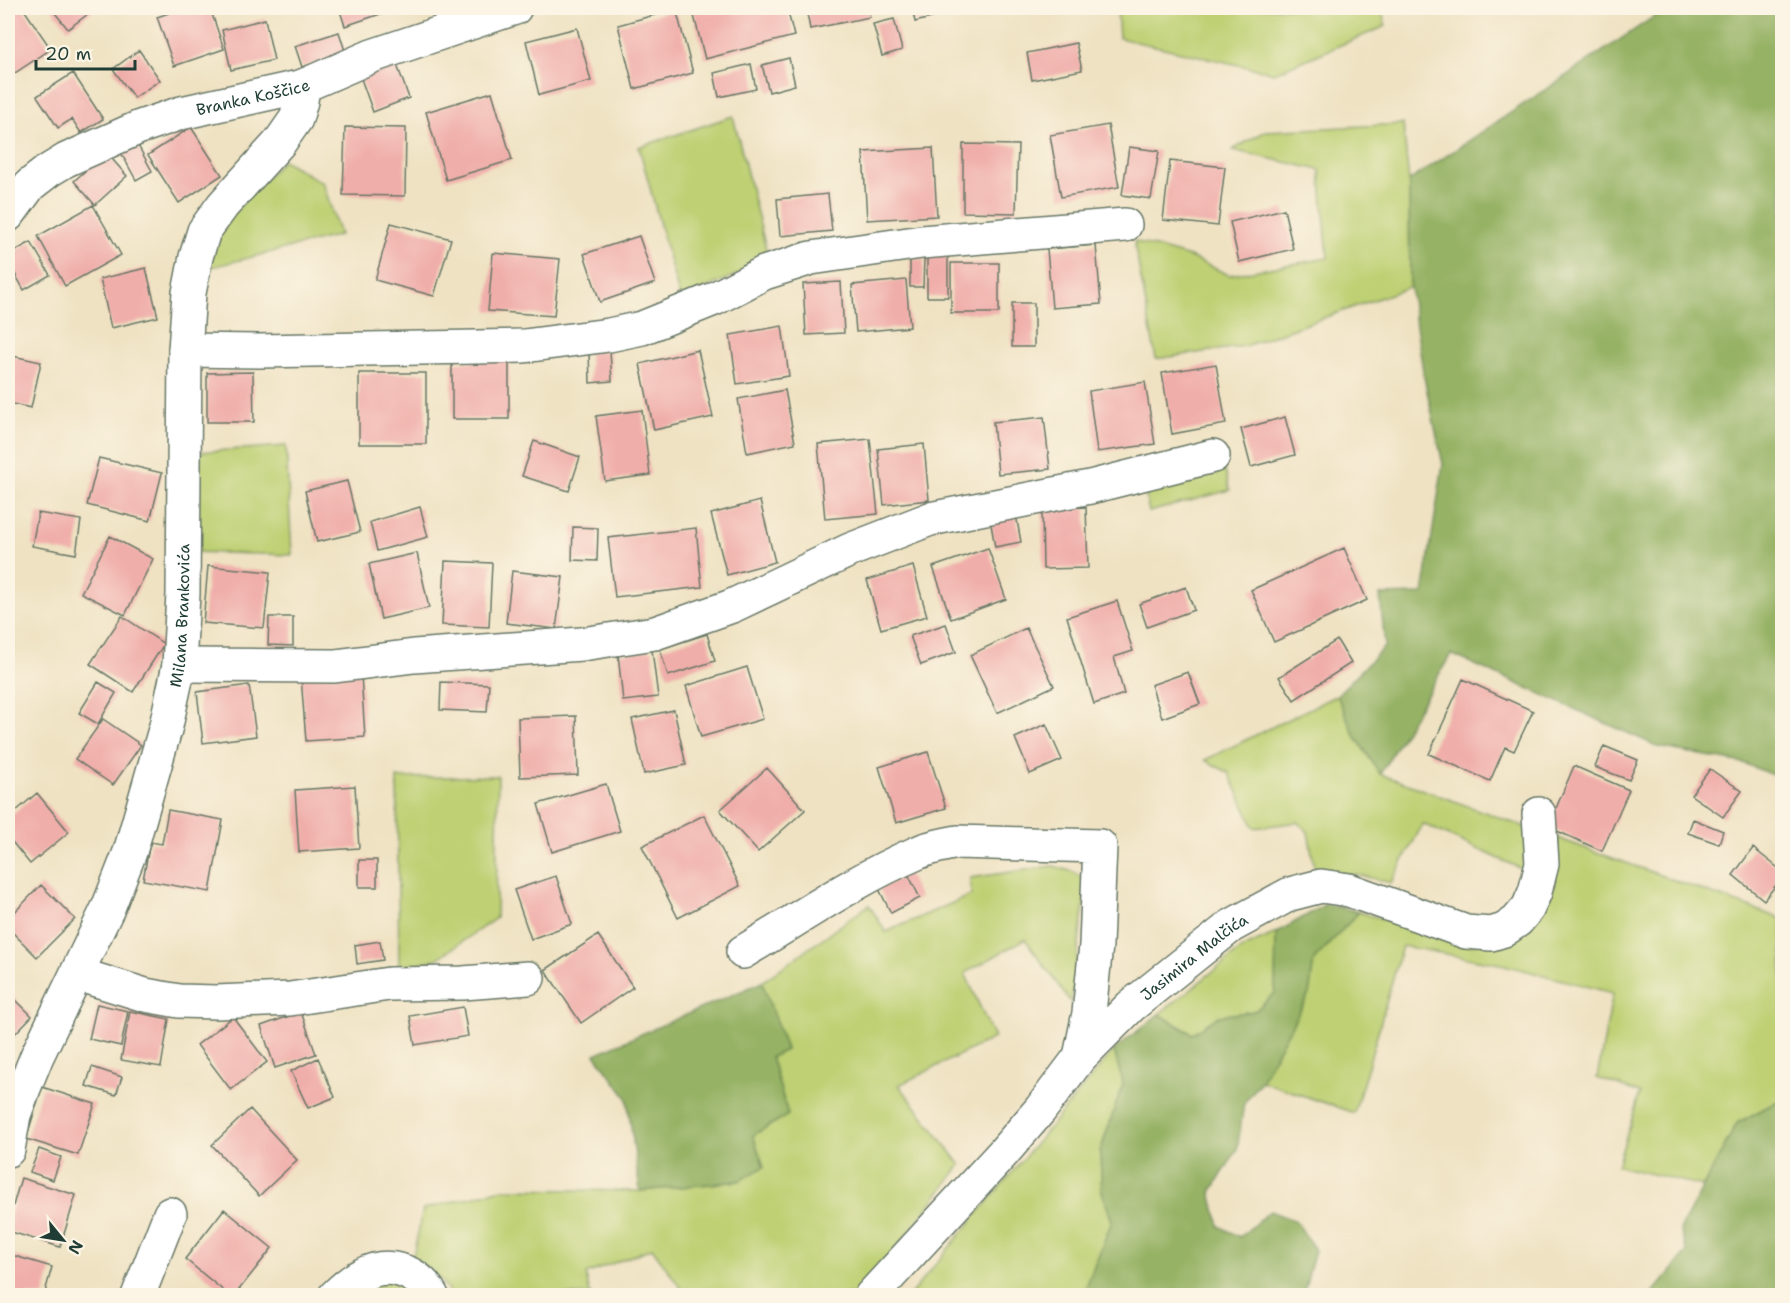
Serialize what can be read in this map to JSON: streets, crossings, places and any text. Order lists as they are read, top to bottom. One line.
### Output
{"streets":{"street":["Branka Koščice","Milana Brankovića","Jasimira Malčića"]},"crossings":[["Branka Koščice","Milana Brankovića"]],"scale_bar":"20 m","north":"bottom right"}
